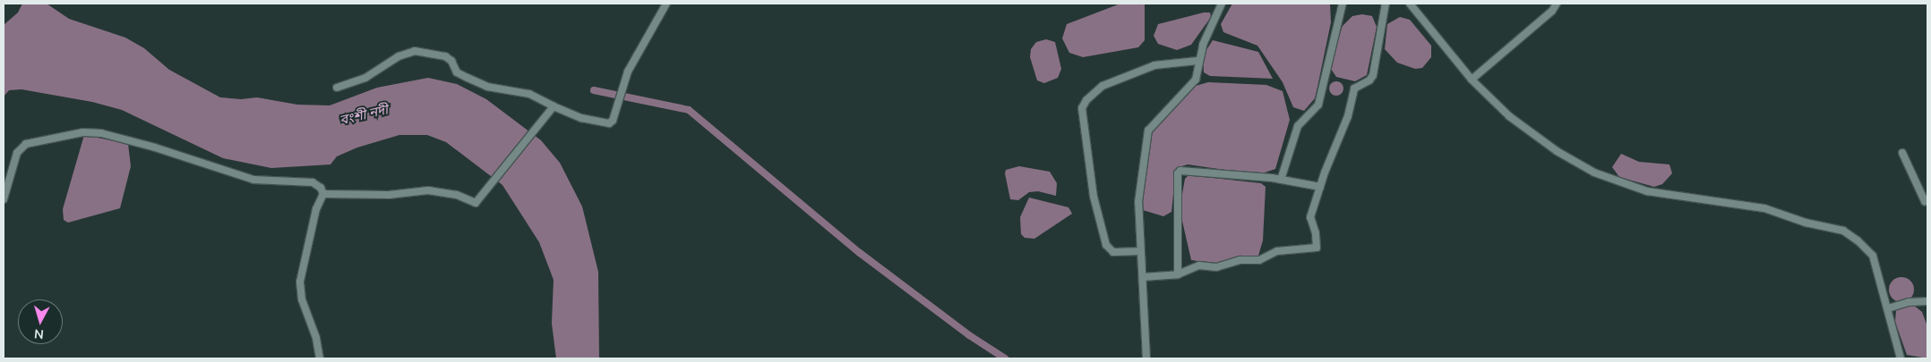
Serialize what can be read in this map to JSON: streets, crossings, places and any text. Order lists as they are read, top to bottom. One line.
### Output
{"water":["বংশী নদী"],"north":"bottom"}
